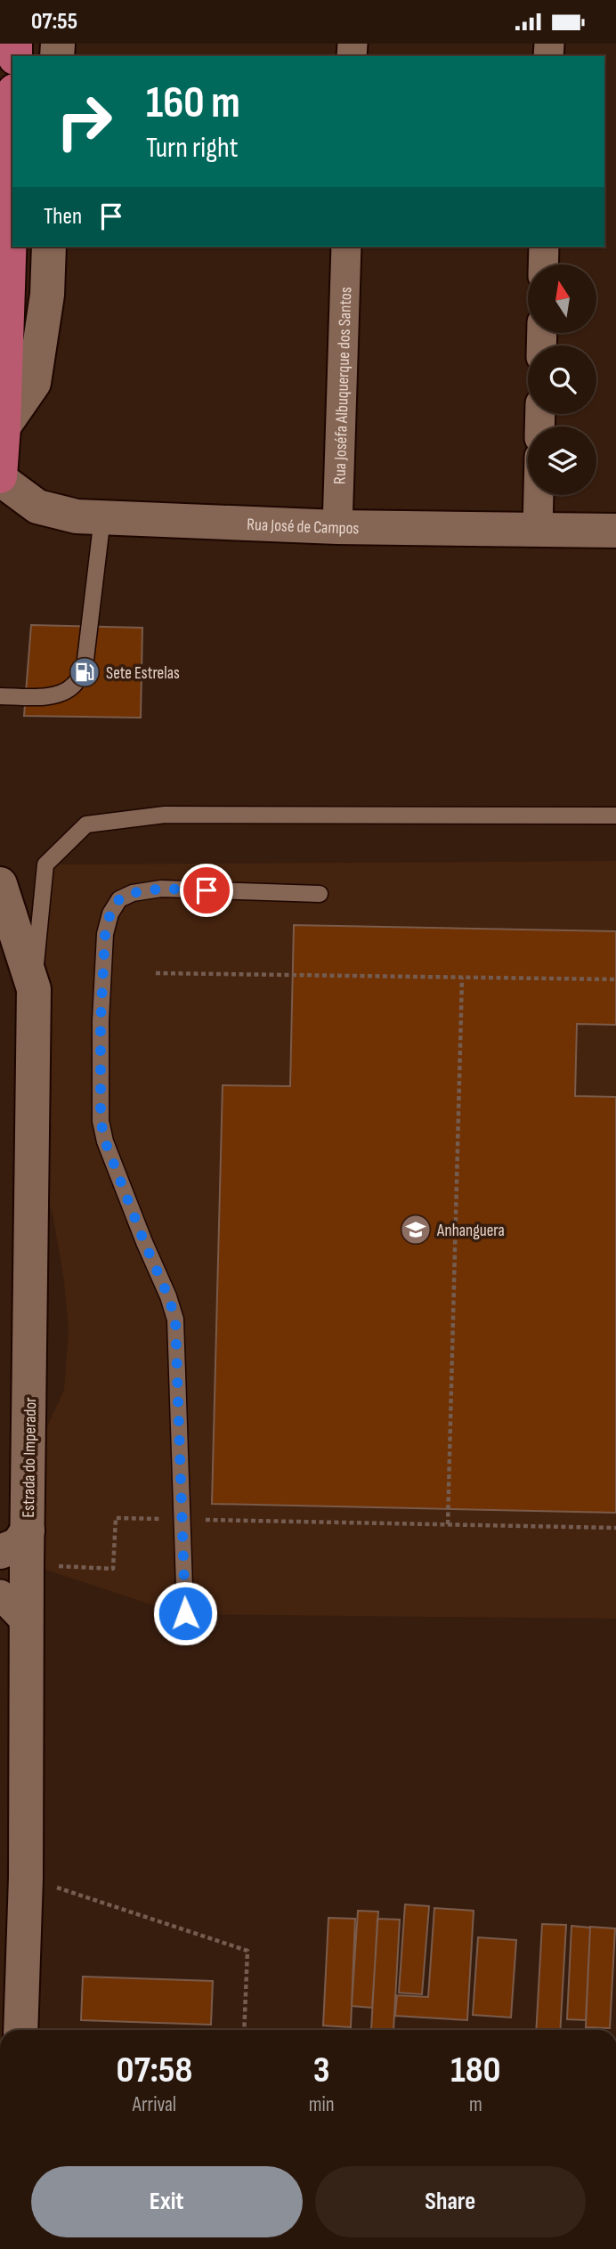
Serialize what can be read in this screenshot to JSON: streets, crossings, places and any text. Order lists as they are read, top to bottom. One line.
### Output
{"streets":{"main road":["Rua José de Campos","Estrada do Imperador"],"street":["Rua Joséfa Albuquerque dos Santos"]},"crossings":[["Rua Joséfa Albuquerque dos Santos","Rua José de Campos"]],"places":{"fuel station":["Sete Estrelas"],"school or university":["Anhanguera"]},"north":"top","page":{"status":"07:55","turn":["160 m","Turn right"],"then":"Then","eta":["07:58","Arrival","3","min","180","m"],"buttons":["Exit","Share"]}}
